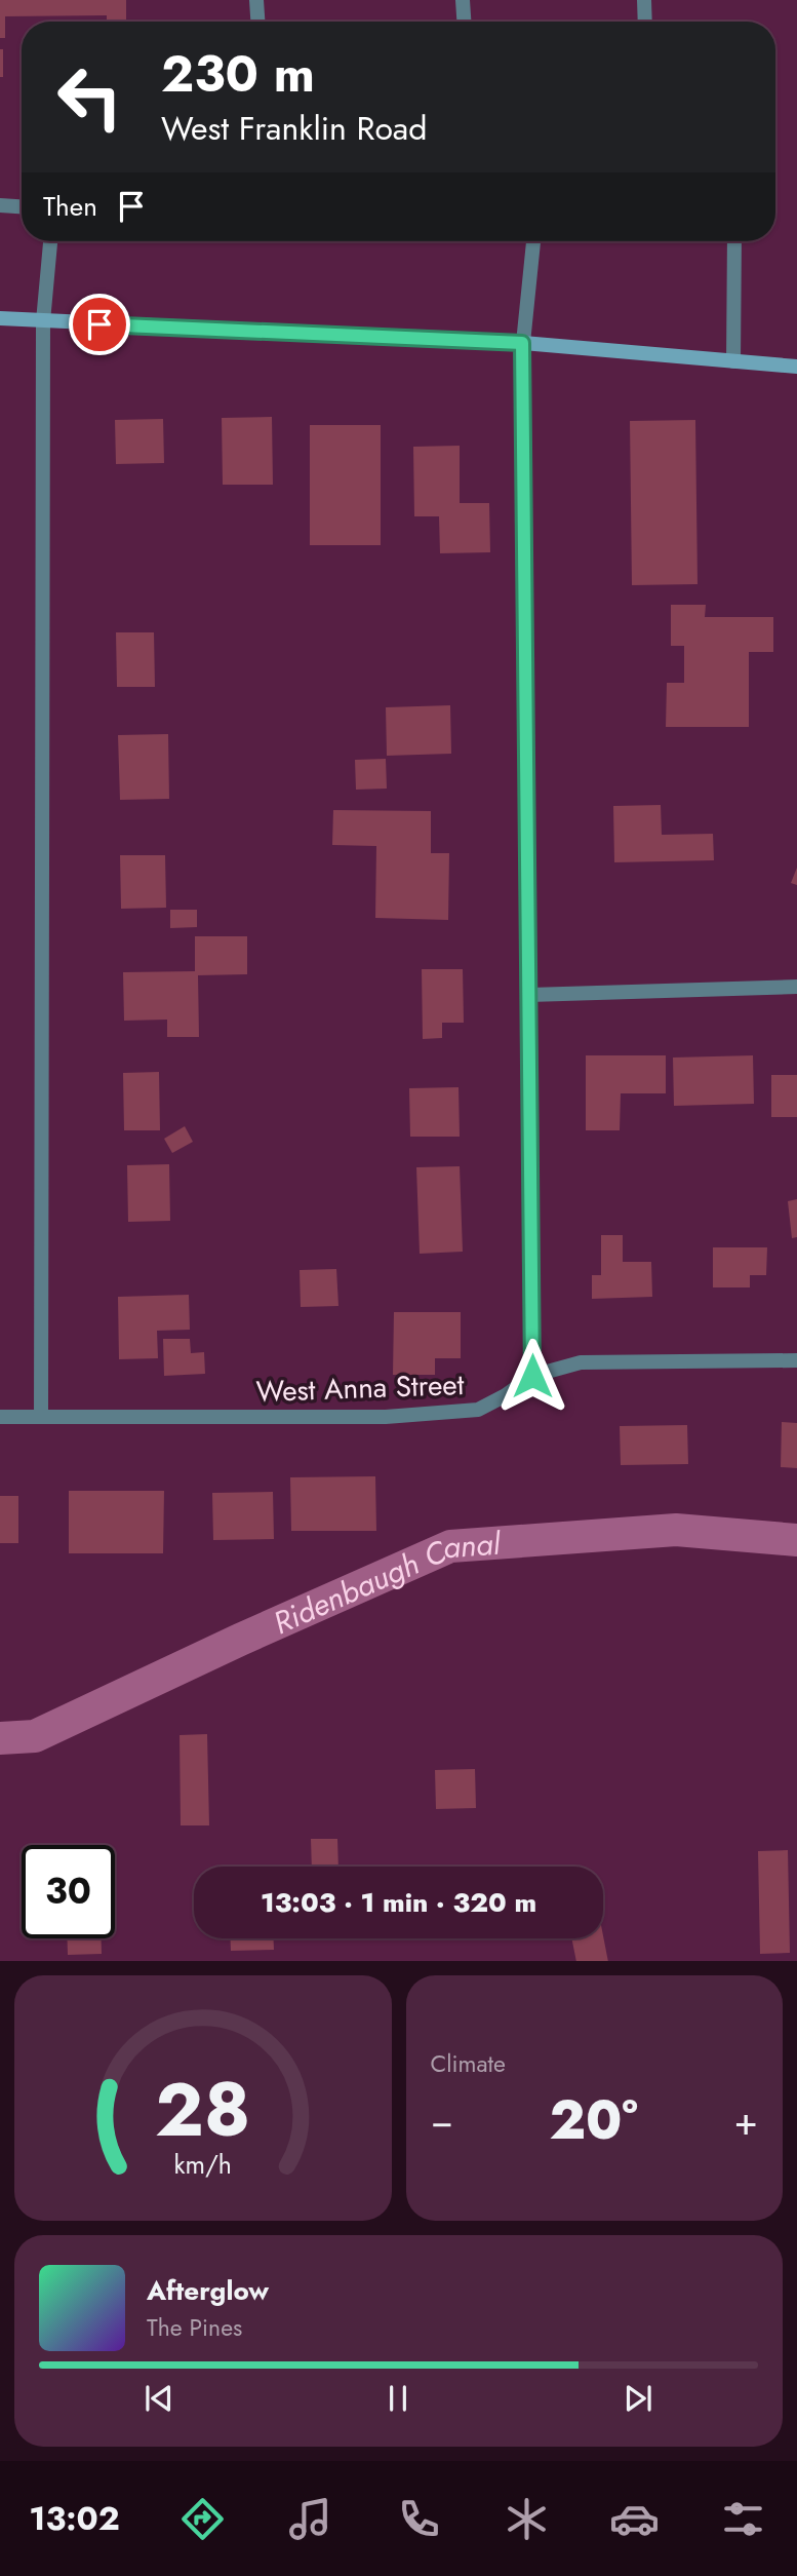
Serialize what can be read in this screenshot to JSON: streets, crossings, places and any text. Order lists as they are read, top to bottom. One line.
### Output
{"streets":{"street":["West Anna Street"]},"water":["Ridenbaugh Canal"],"page":{"turn":["230 m","West Franklin Road"],"then":"Then","limit":"30","trip":"13:03 · 1 min · 320 m","tile":"Climate","heat":["−","20°","+"],"song":["Afterglow","The Pines"],"tabs":"13:02","gauge":["28","km/h"]}}
